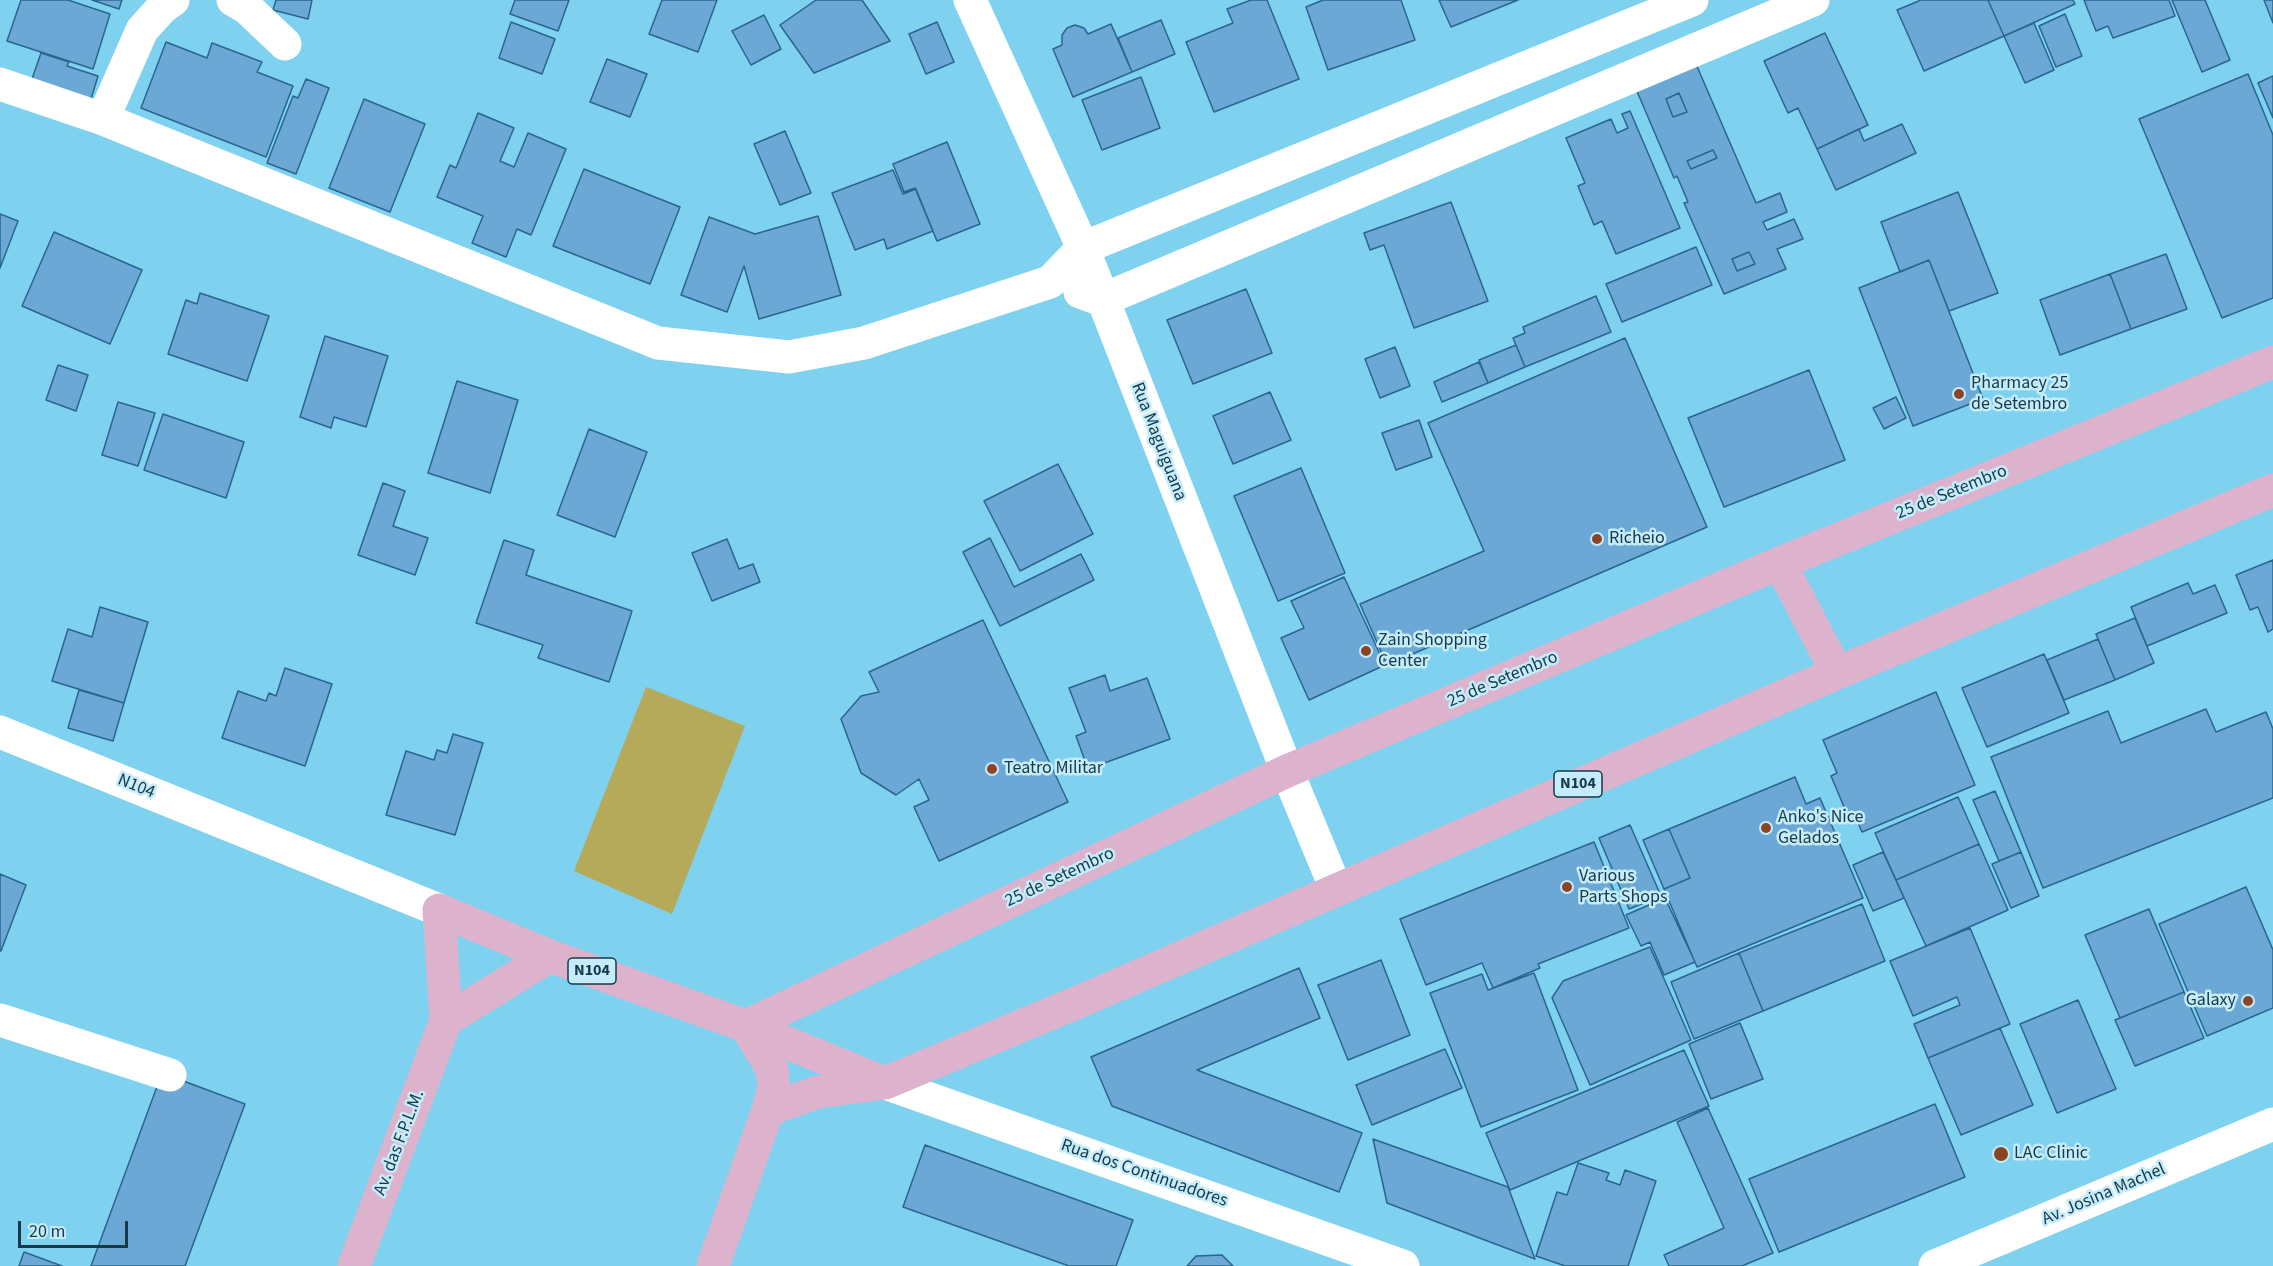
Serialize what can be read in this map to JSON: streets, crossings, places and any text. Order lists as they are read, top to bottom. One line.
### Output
{"streets":{"main road":["25 de Setembro","N104","Av. das F.P.L.M."],"street":["Rua Maguiguana","Rua dos Continuadores","Av. Josina Machel"]},"crossings":[["Rua Maguiguana","25 de Setembro"],["Rua Maguiguana","N104"],["25 de Setembro","N104"],["N104","Av. das F.P.L.M."],["N104","Rua dos Continuadores"]],"places":["Pharmacy 25 de Setembro","Richeio","Zain Shopping Center","Teatro Militar","Anko's Nice Gelados","Various Parts Shops","Galaxy","LAC Clinic"],"scale_bar":"20 m"}
